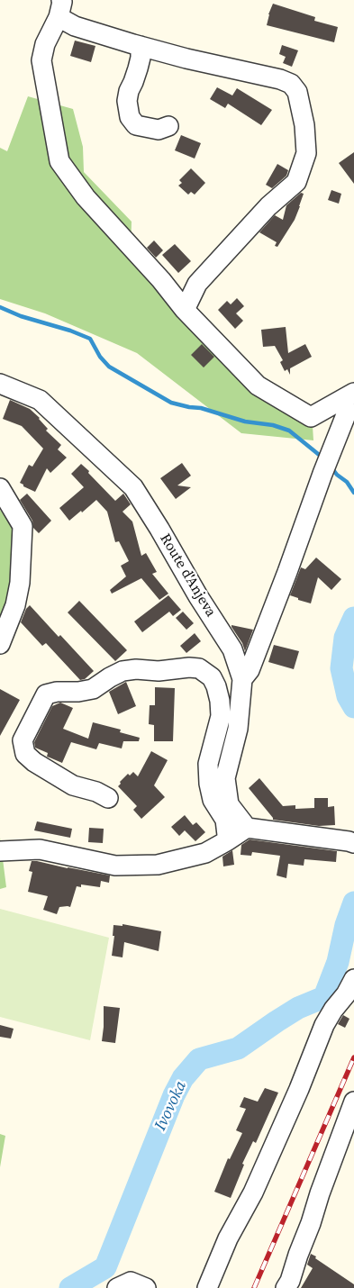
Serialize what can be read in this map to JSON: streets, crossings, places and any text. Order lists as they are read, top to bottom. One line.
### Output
{"streets":{"street":["Route d'Anjeva"]},"water":["Ivovoka"]}
